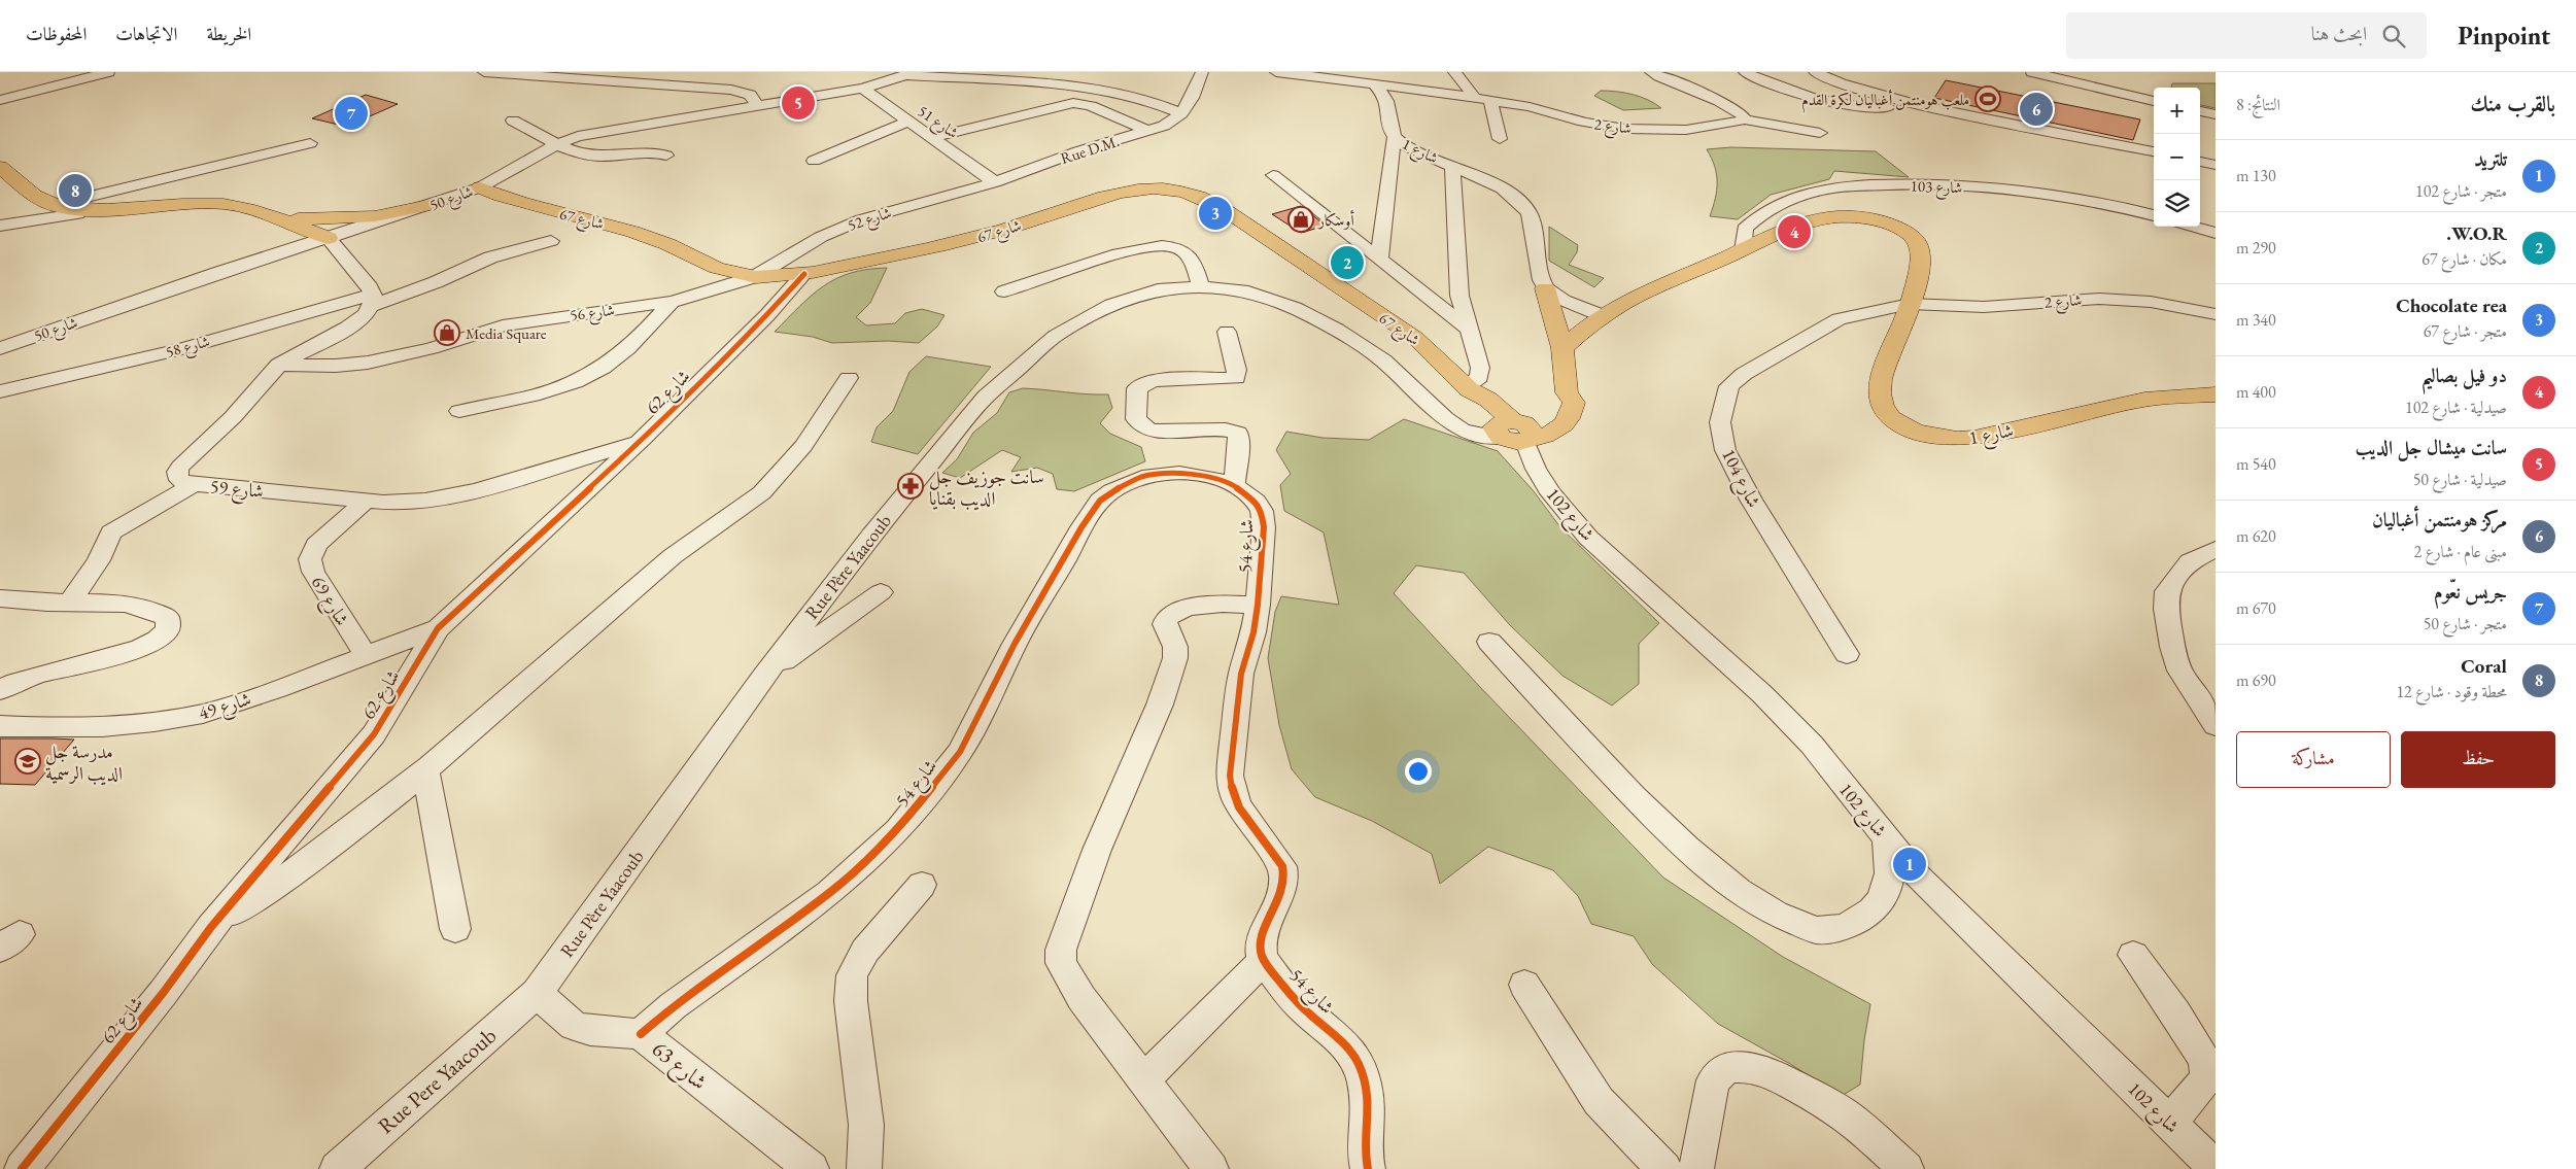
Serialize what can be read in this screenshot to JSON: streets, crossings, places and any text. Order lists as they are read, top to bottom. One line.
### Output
{"streets":{"main road":["شارع 1","شارع 67"],"street":["شارع 51","شارع 2","Rue D.M.","شارع 103","شارع 50","شارع 52","شارع 56","شارع 58","شارع 62","شارع 104","شارع 59","شارع 102","شارع 54","Rue Père Yaacoub","شارع 69","شارع 49","شارع 63","Rue Pere Yaacoub"]},"crossings":[["شارع 51","Rue D.M."],["شارع 51","شارع 50"],["شارع 51","شارع 52"],["شارع 2","شارع 1"],["شارع 2","شارع 104"],["Rue D.M.","شارع 50"],["Rue D.M.","شارع 52"],["شارع 1","شارع 104"],["شارع 50","شارع 67"],["شارع 67","شارع 52"],["شارع 67","شارع 56"],["شارع 67","شارع 62"],["شارع 67","شارع 102"],["شارع 67","Rue Père Yaacoub"],["شارع 52","شارع 56"],["شارع 56","شارع 59"],["شارع 58","شارع 59"],["شارع 62","شارع 59"],["شارع 62","شارع 49"],["شارع 59","شارع 69"],["شارع 102","Rue Père Yaacoub"],["شارع 54","شارع 63"],["Rue Père Yaacoub","شارع 63"],["Rue Père Yaacoub","Rue Pere Yaacoub"],["شارع 69","شارع 49"],["شارع 63","Rue Pere Yaacoub"]],"places":{"sports":["ملعب هومنتمن أغباليان لكرة القدم"],"shop":["أوسكار","Media Square"],"pharmacy":["سانت جوزيف جل الديب بقنايا"],"school or university":["مدرسة جل الديب الرسمية"]},"page":{"header":"Pinpoint","search":"ابحث هنا","nav":["الخريطة","الاتجاهات","المحفوظات"],"heading":["بالقرب منك","النتائج: 8"],"pins":["5","6","7","8","3","4","2","1"],"map_buttons":["+","−"],"list":[{"mark":"1","name":"تلتريد","note":"متجر · شارع 102","value":"130 m"},{"mark":"2","name":"W.O.R.","note":"مكان · شارع 67","value":"290 m"},{"mark":"3","name":"Chocolate rea","note":"متجر · شارع 67","value":"340 m"},{"mark":"4","name":"دو فيل بصاليم","note":"صيدلية · شارع 102","value":"400 m"},{"mark":"5","name":"سانت ميشال جل الديب","note":"صيدلية · شارع 50","value":"540 m"},{"mark":"6","name":"مركز هومنتمن أغباليان","note":"مبنى عام · شارع 2","value":"620 m"},{"mark":"7","name":"جريس نعّوم","note":"متجر · شارع 50","value":"670 m"},{"mark":"8","name":"Coral","note":"محطة وقود · شارع 12","value":"690 m"}],"buttons":["حفظ","مشاركة"]}}
